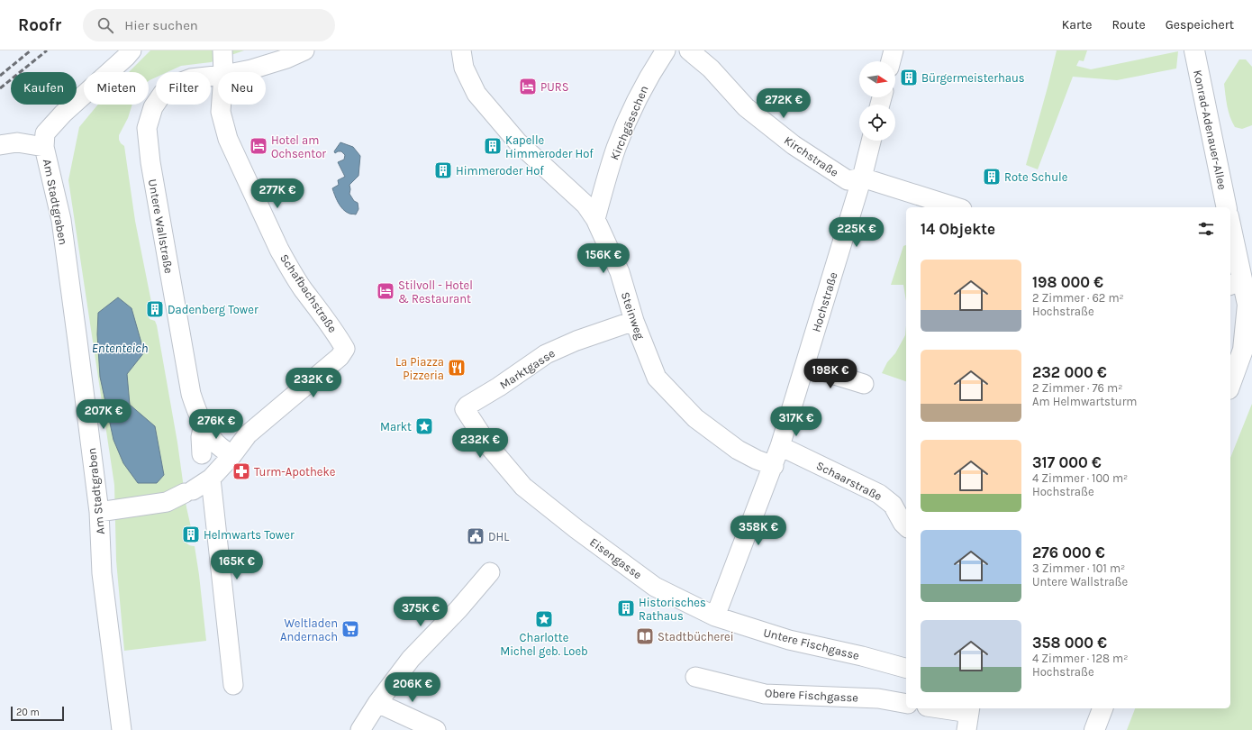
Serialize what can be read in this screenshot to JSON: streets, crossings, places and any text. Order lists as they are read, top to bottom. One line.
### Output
{"streets":{"street":["Kirchgässchen","Konrad-Adenauer-Allee","Kirchstraße","Am Stadtgraben","Untere Wallstraße","Schafbachstraße","Hochstraße","Steinweg","Marktgasse","Schaarstraße","Eisengasse","Untere Fischgasse","Obere Fischgasse"]},"crossings":[["Kirchgässchen","Steinweg"],["Kirchstraße","Hochstraße"],["Untere Wallstraße","Schafbachstraße"],["Hochstraße","Steinweg"],["Hochstraße","Schaarstraße"],["Hochstraße","Eisengasse"],["Hochstraße","Untere Fischgasse"],["Steinweg","Marktgasse"],["Marktgasse","Eisengasse"],["Eisengasse","Untere Fischgasse"]],"water":["Ententeich"],"places":{"building":["Bürgermeisterhaus","Kapelle Himmeroder Hof","Himmeroder Hof","Rote Schule","Dadenberg Tower","Helmwarts Tower","Historisches Rathaus"],"hotel":["PURS","Hotel am Ochsentor","Stilvoll - Hotel & Restaurant"],"restaurant":["La Piazza Pizzeria"],"place":["Markt","Charlotte Michel geb. Loeb"],"pharmacy":["Turm-Apotheke"],"public building":["DHL"],"supermarket":["Weltladen Andernach"],"library":["Stadtbücherei"]},"scale_bar":"20 m","north":"right","page":{"header":"Roofr","search":"Hier suchen","nav":["Karte","Route","Gespeichert"],"chip":["Kaufen","Mieten","Filter","Neu"],"price":["272K €","277K €","225K €","156K €","198K €","232K €","207K €","317K €","276K €","232K €","358K €","165K €","375K €","206K €"],"heading":"14 Objekte","list":[{"name":"198 000 €","note":"2 Zimmer · 62 m² · Hochstraße"},{"name":"232 000 €","note":"2 Zimmer · 76 m² · Am Helmwartsturm"},{"name":"317 000 €","note":"4 Zimmer · 100 m² · Hochstraße"},{"name":"276 000 €","note":"3 Zimmer · 101 m² · Untere Wallstraße"},{"name":"358 000 €","note":"4 Zimmer · 128 m² · Hochstraße"}],"scale":"20 m"}}
